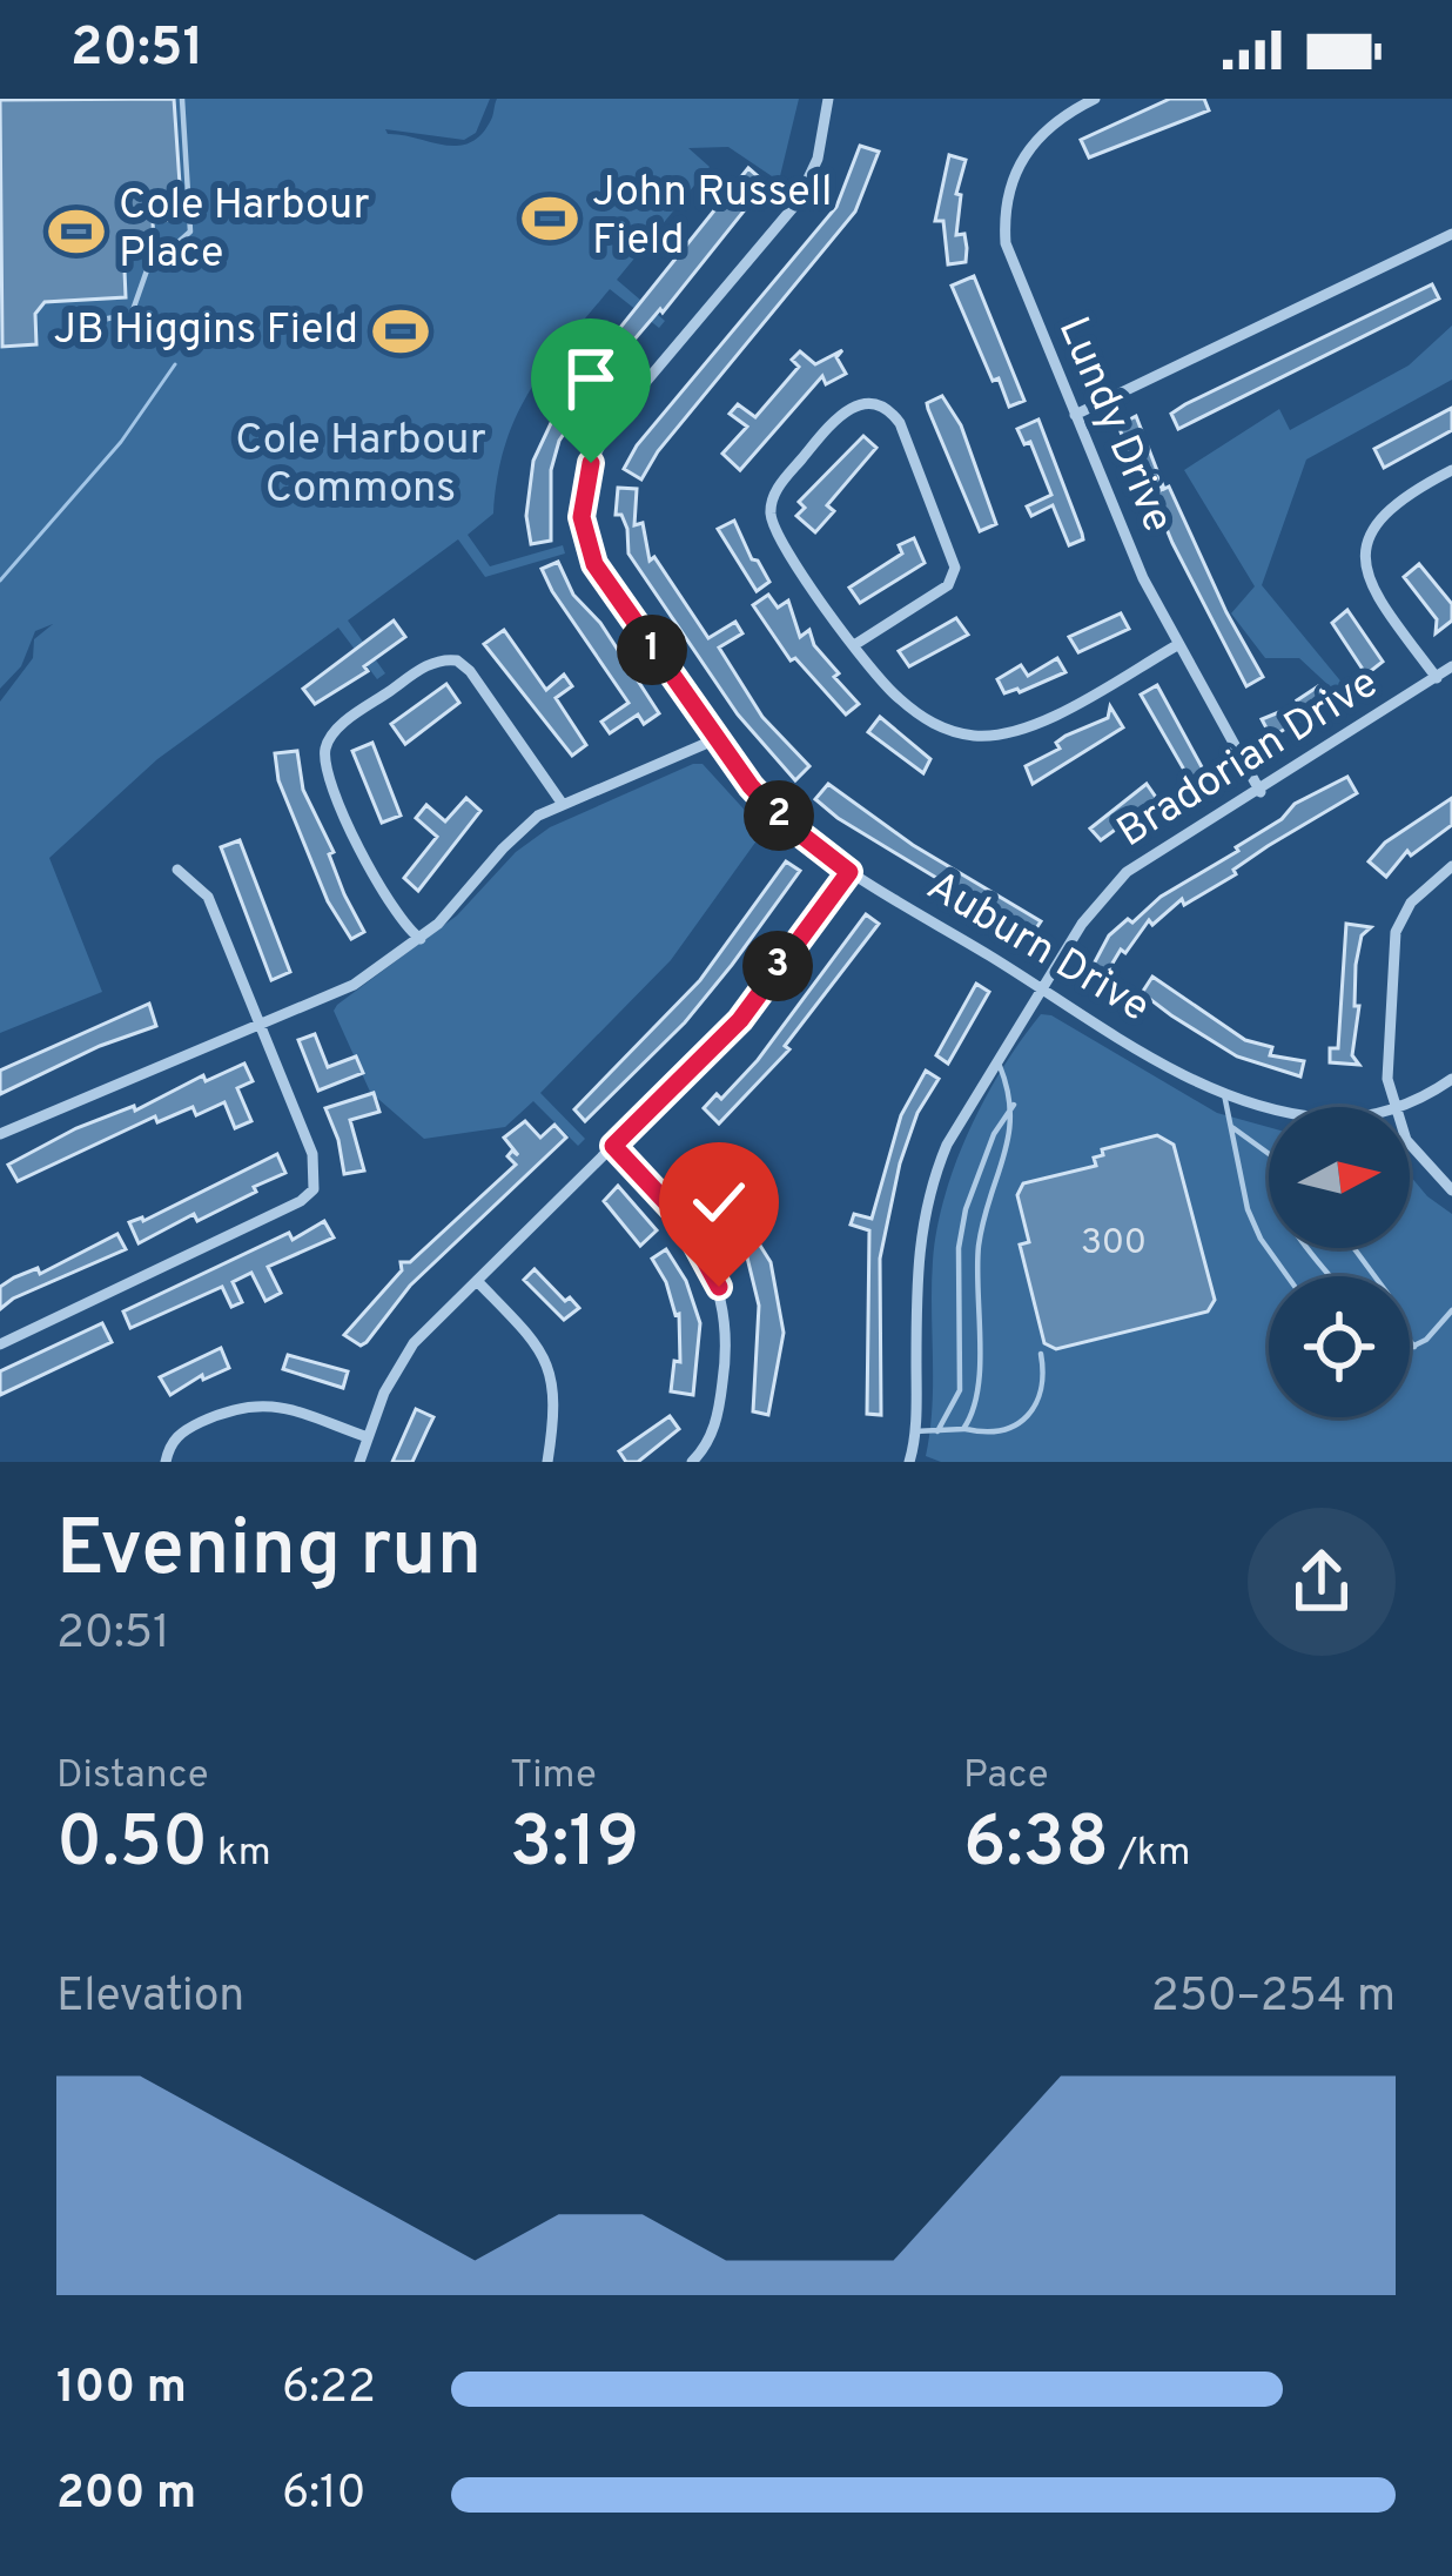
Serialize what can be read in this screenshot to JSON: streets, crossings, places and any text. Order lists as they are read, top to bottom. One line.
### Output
{"streets":{"street":["Lundy Drive","Bradorian Drive","Auburn Drive"]},"crossings":[["Lundy Drive","Bradorian Drive"],["Bradorian Drive","Auburn Drive"]],"parks":["Cole Harbour Commons"],"places":{"sports":["John Russell Field","Cole Harbour Place","JB Higgins Field"]},"house_numbers":["300"],"north":"right","page":{"status":"20:51","pins":["1","2","3"],"heading":["Evening run","20:51"],"stats":[["Distance","0.50 km"],["Time","3:19"],["Pace","6:38 /km"]],"chart":["Elevation","250–254 m"],"list":[{"name":"100 m","note":"6:22"},{"name":"200 m","note":"6:10"}]}}
